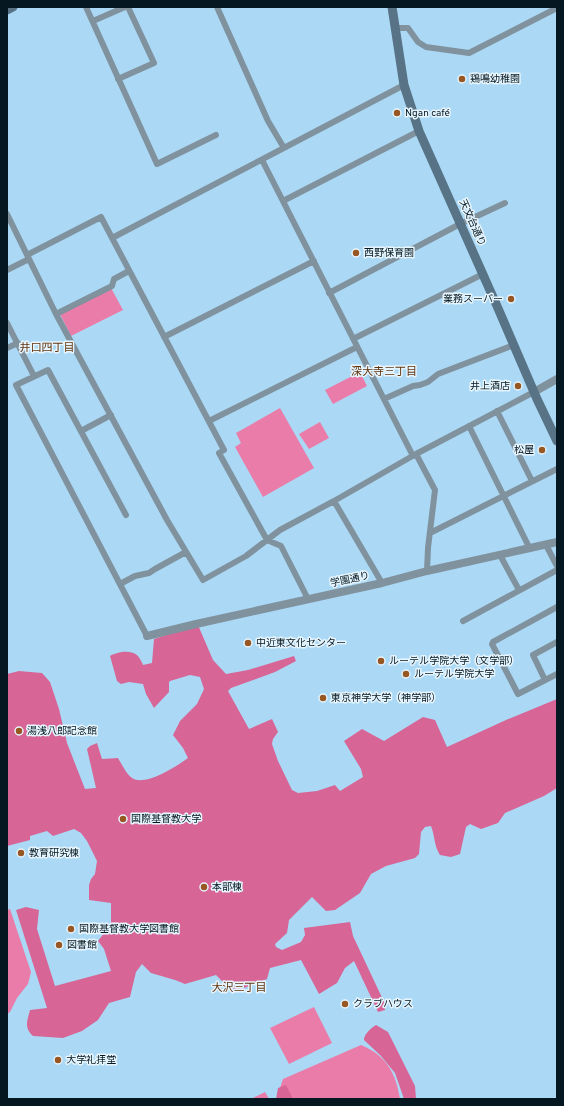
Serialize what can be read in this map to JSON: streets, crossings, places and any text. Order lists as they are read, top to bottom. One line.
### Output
{"streets":{"main road":["天文台通り"],"street":["学園通り"]},"districts":["井口四丁目","深大寺三丁目","大沢三丁目"],"places":["鶏鳴幼稚園","Ngan café","西野保育園","業務スーパー","井上酒店","松屋","中近東文化センター","ルーテル学院大学（文学部）","ルーテル学院大学","東京神学大学（神学部）","湯浅八郎記念館","国際基督教大学","教育研究棟","本部棟","国際基督教大学図書館","図書館","クラブハウス","大学礼拝堂"]}
